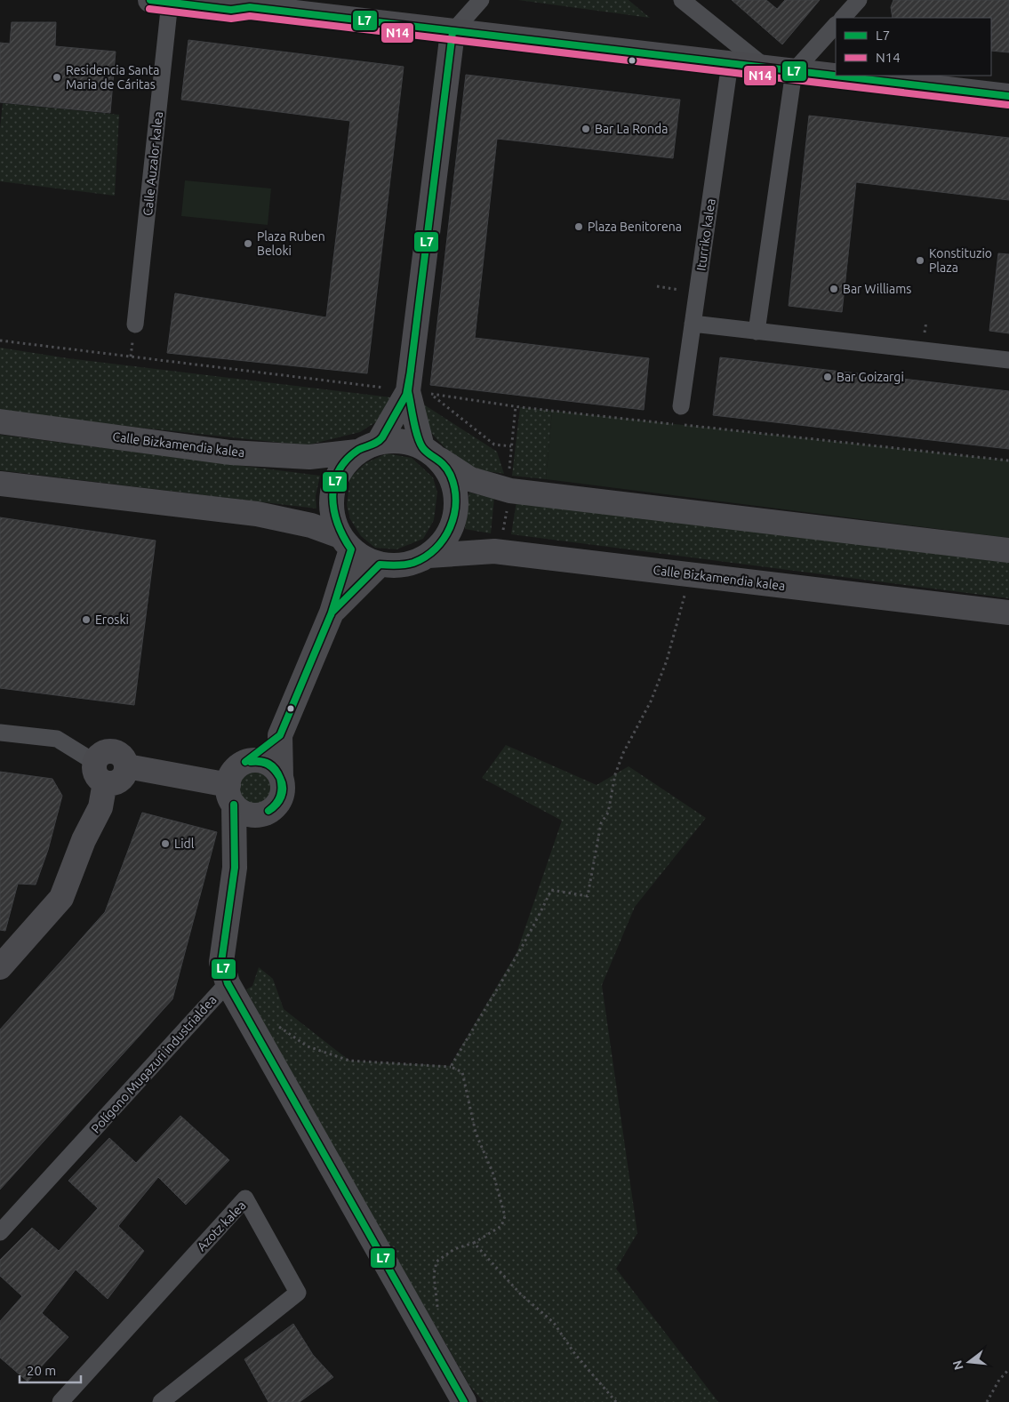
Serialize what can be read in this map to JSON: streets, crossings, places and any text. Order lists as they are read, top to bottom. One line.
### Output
{"streets":{"main road":["Calle Bizkamendia kalea"],"street":["Calle Auzalor kalea","Iturriko kalea","Polígono Mugazuri industrialdea","Azotz kalea"]},"places":["Residencia Santa Maria de Cáritas","Bar La Ronda","Plaza Benitorena","Plaza Ruben Beloki","Konstituzio Plaza","Bar Williams","Bar Goizargi","Eroski","Lidl"],"lines":["transit line L7","transit line N14"],"legend":["L7","N14"],"scale_bar":"20 m","north":"left"}
